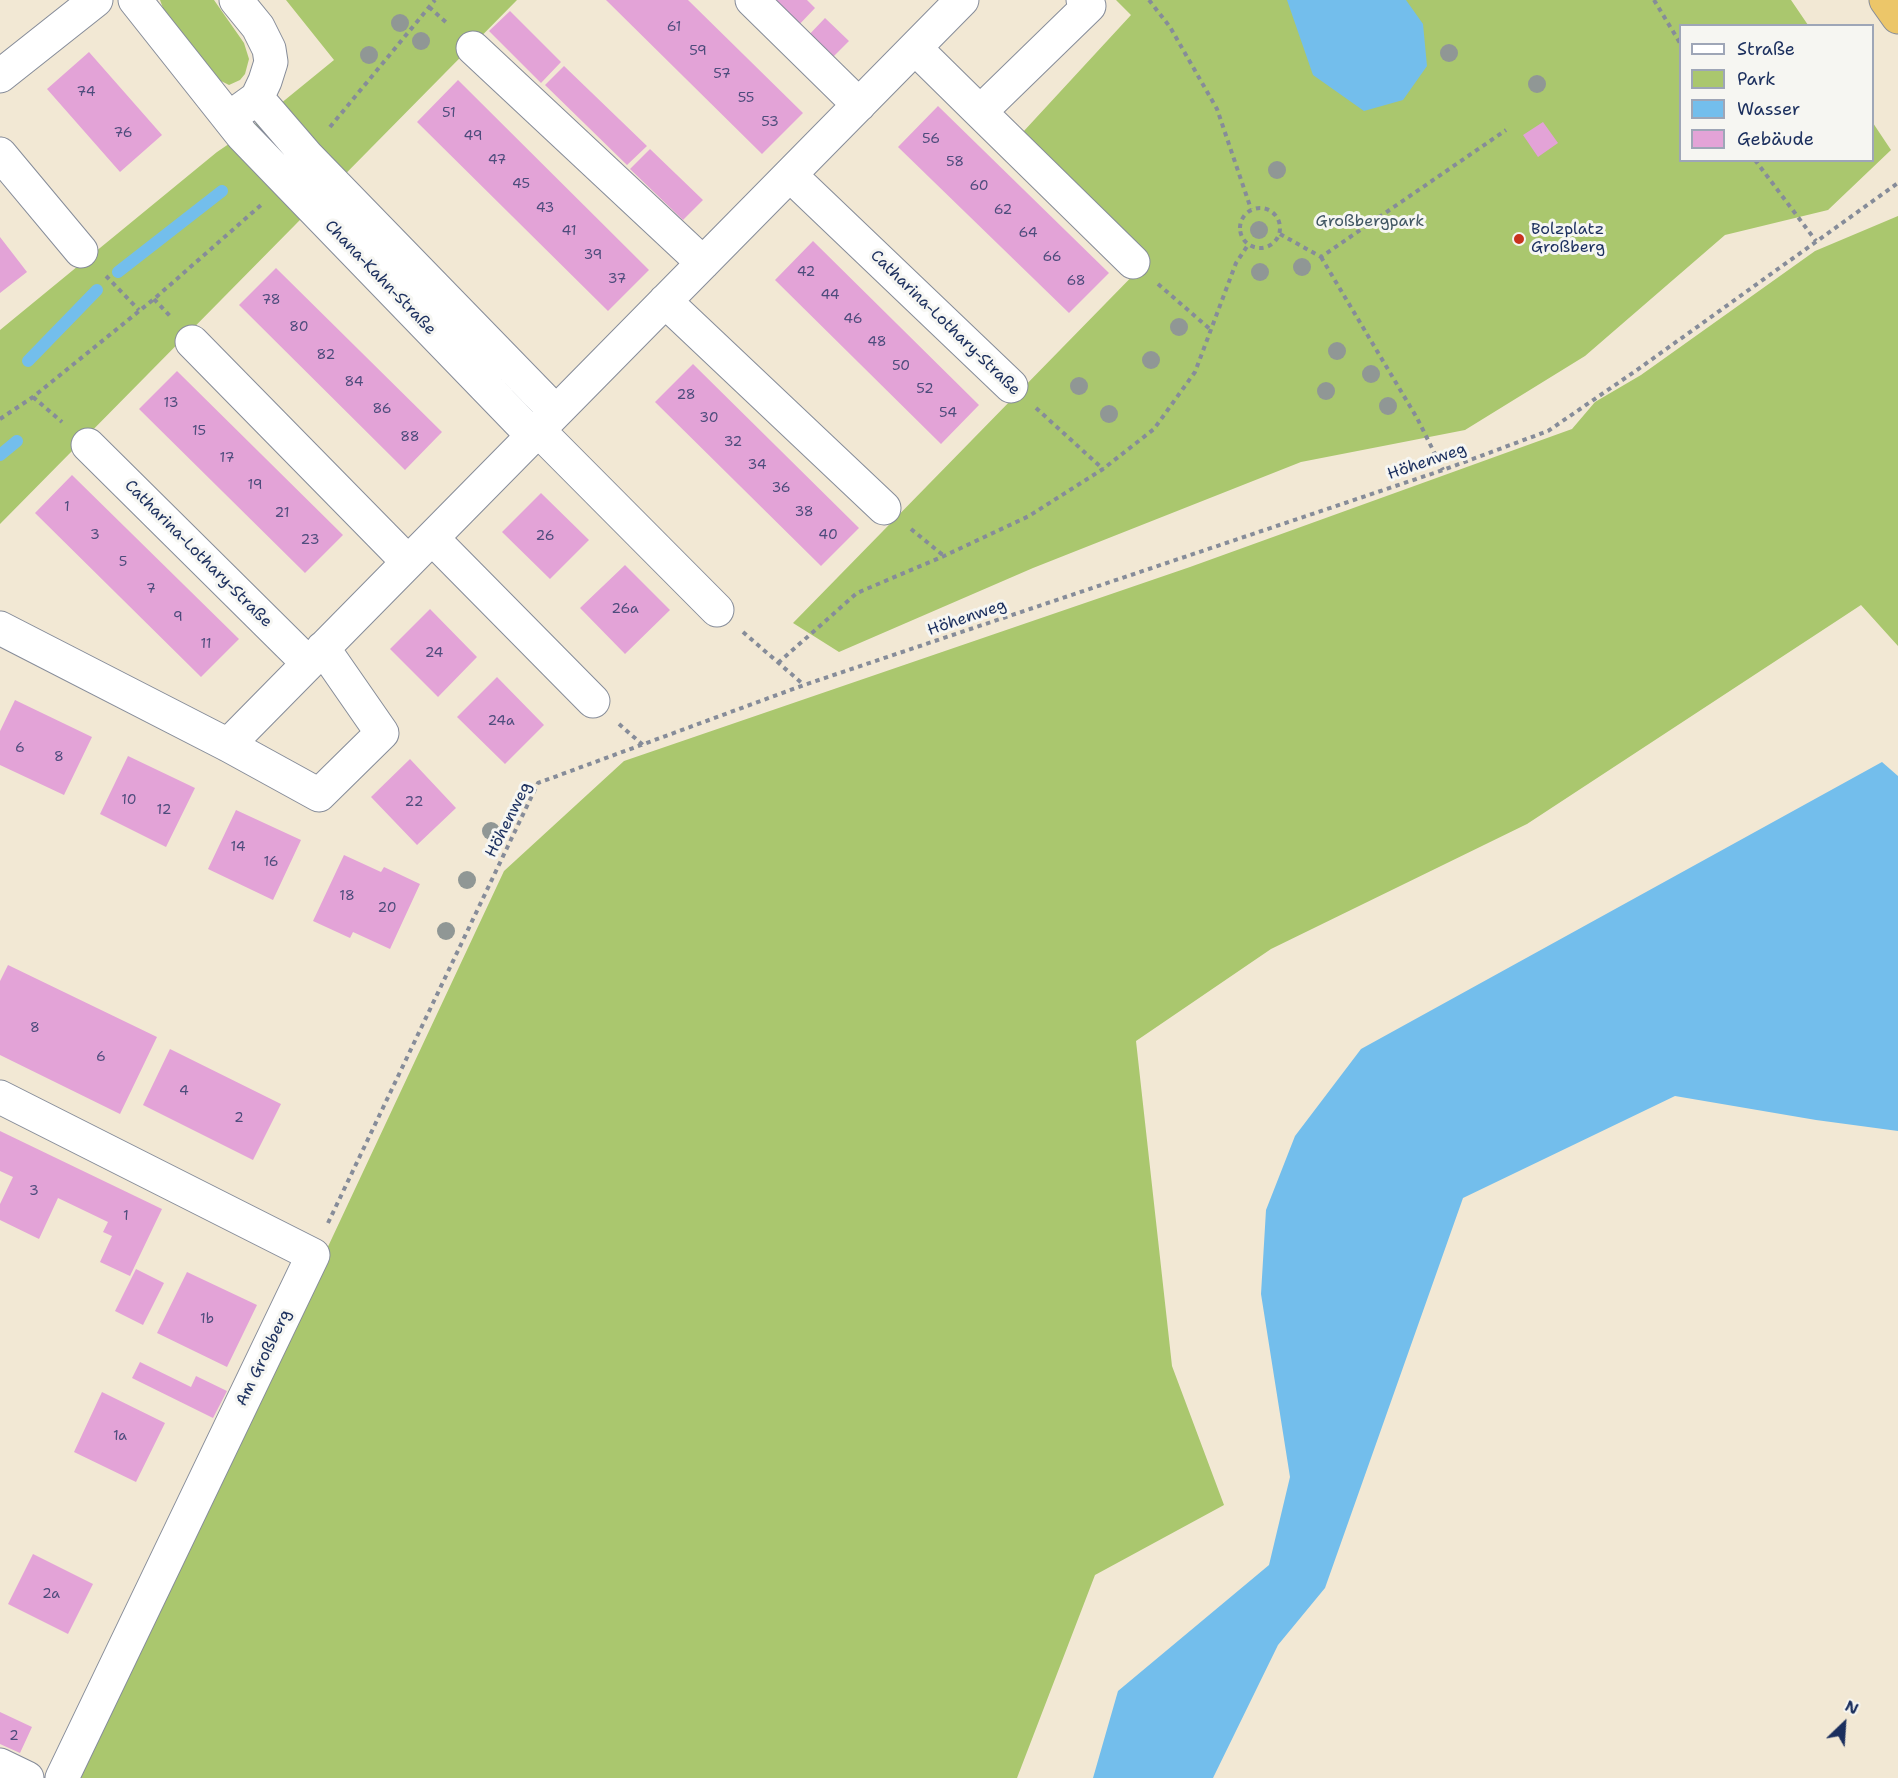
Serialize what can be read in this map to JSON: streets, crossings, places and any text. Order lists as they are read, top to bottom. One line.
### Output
{"streets":{"street":["Chana-Kahn-Straße","Catharina-Lothary-Straße","Am Großberg"],"path":["Höhenweg"]},"parks":["Großbergpark"],"places":["Bolzplatz Großberg"],"house_numbers":["61","59","57","74","55","51","53","76","49","56","47","58","45","60","43","62","41","64","39","66","42","37","68","44","78","46","80","48","82","50","84","52","28","13","86","54","30","15","88","32","17","34","19","36","1","38","21","3","40","26","23","5","7","26a","9","11","24","24a","6","8","10","22","12","14","16","18","20","8","6","4","2","3","1","1b","1a","2a","2"],"legend":["Straße","Park","Wasser","Gebäude"],"north":"top right"}
